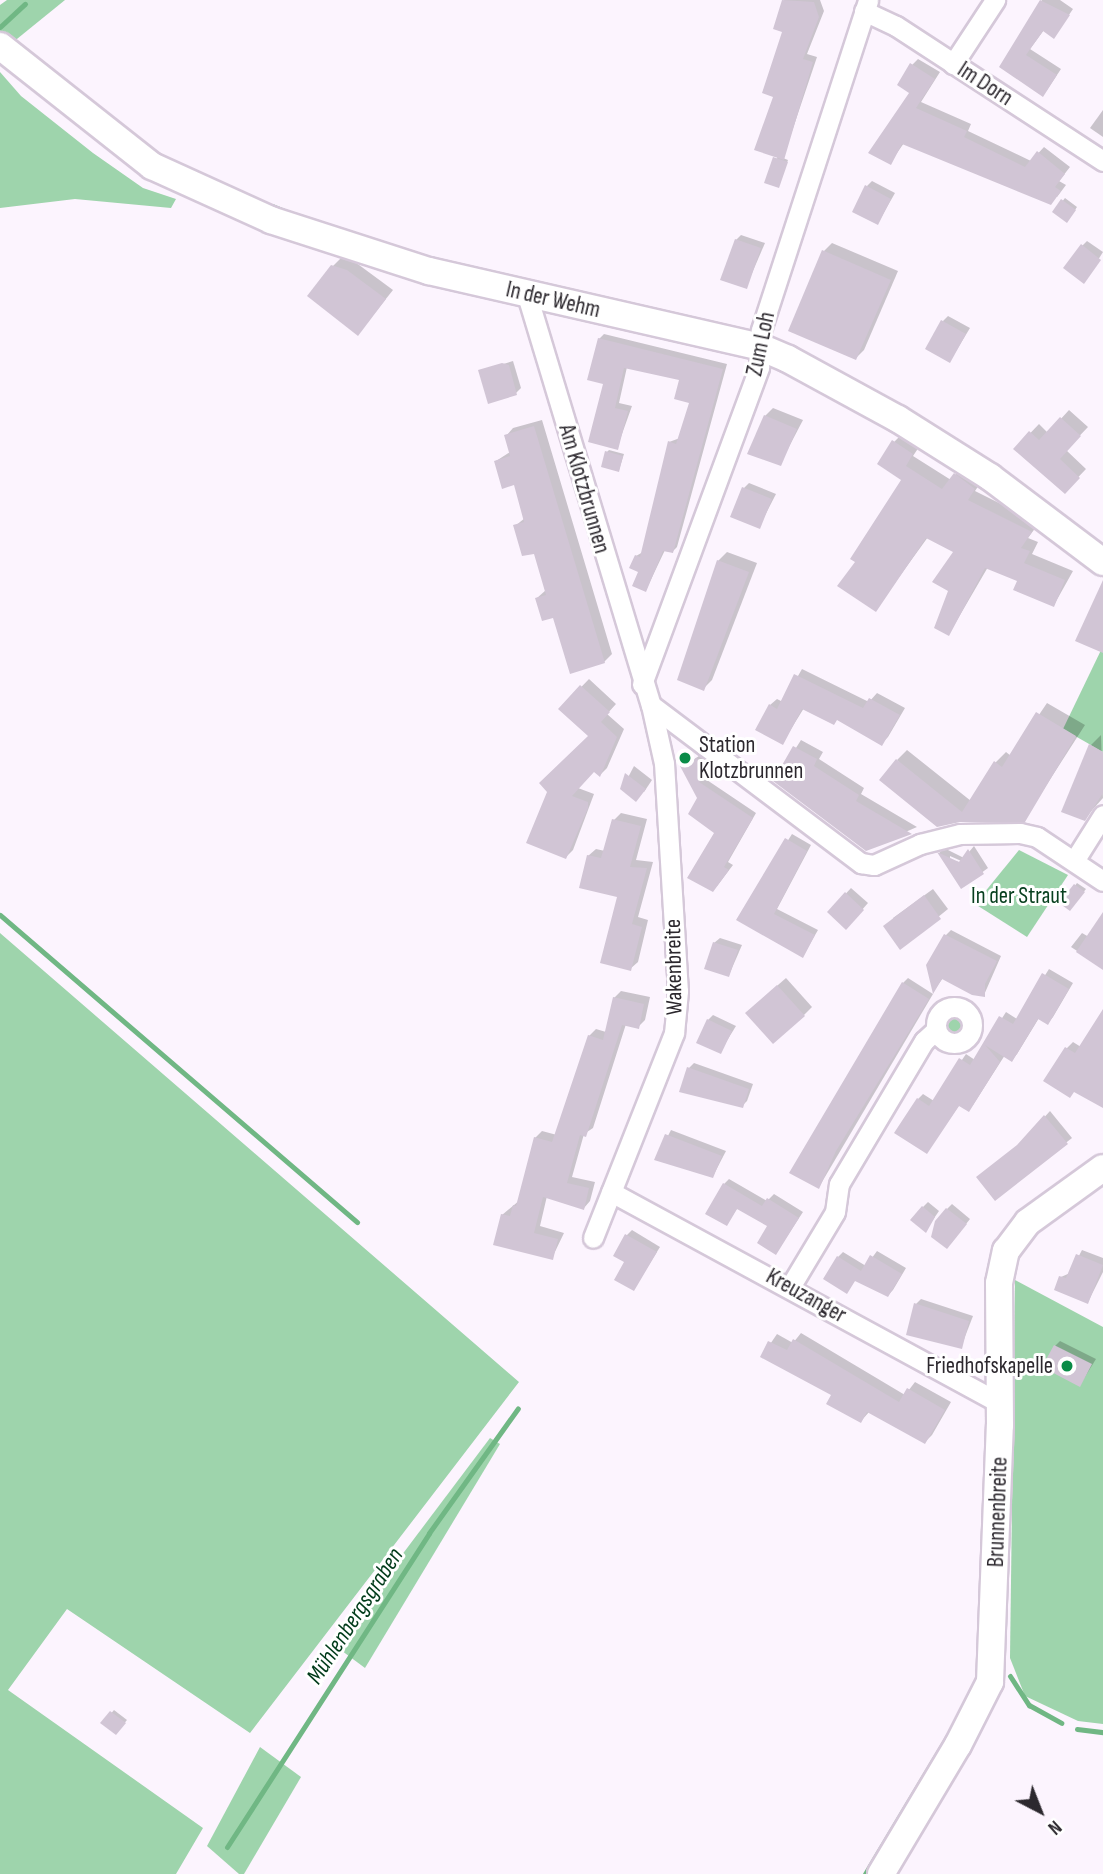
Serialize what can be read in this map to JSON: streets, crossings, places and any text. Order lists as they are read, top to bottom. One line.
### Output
{"streets":{"street":["Im Dorn","In der Wehm","Zum Loh","Am Klotzbrunnen","Wakenbreite","Kreuzanger","Brunnenbreite"]},"crossings":[["Im Dorn","Zum Loh"],["In der Wehm","Zum Loh"],["In der Wehm","Am Klotzbrunnen"],["Zum Loh","Am Klotzbrunnen"],["Zum Loh","Wakenbreite"],["Am Klotzbrunnen","Wakenbreite"],["Wakenbreite","Kreuzanger"],["Kreuzanger","Brunnenbreite"]],"water":["Mühlenbergsgraben"],"parks":["In der Straut"],"places":["Station Klotzbrunnen","Friedhofskapelle"],"north":"bottom right"}
